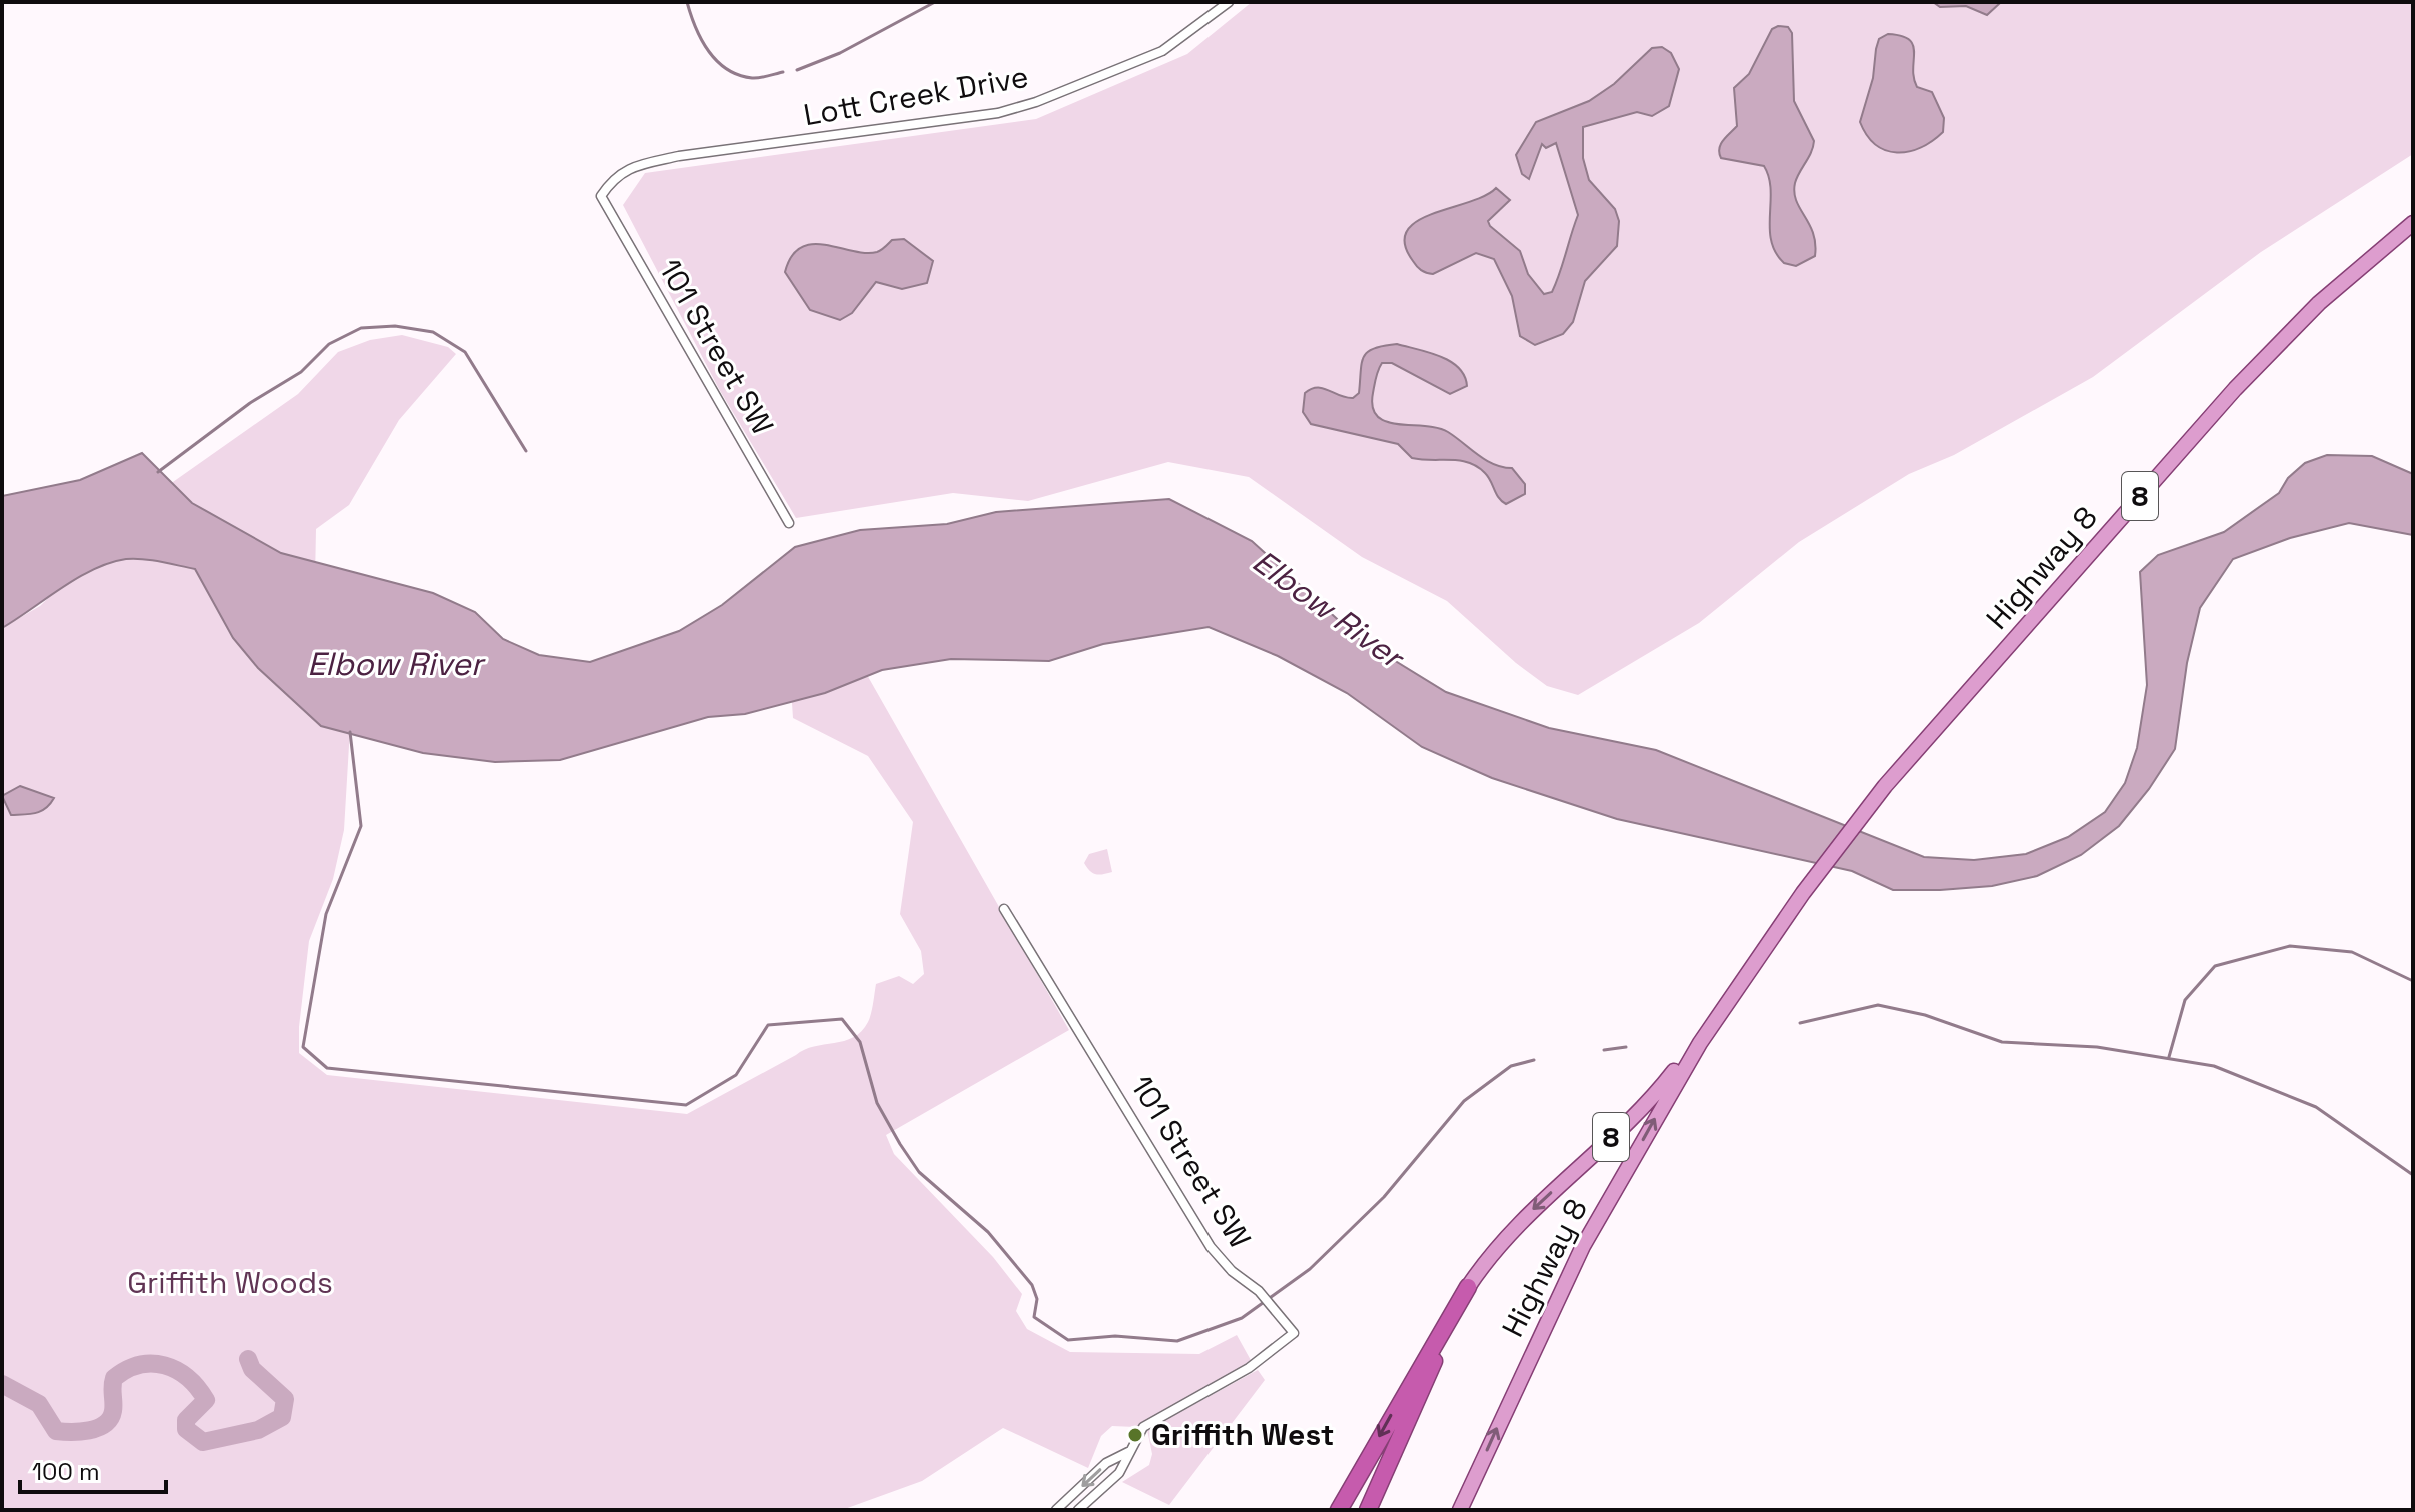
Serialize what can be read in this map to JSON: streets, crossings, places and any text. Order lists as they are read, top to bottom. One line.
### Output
{"streets":{"main road":["8","Highway 8"],"street":["Lott Creek Drive","101 Street SW"]},"crossings":[["Lott Creek Drive","101 Street SW"]],"water":["Elbow River"],"parks":["Griffith Woods"],"places":["Griffith West"],"scale_bar":"100 m"}
